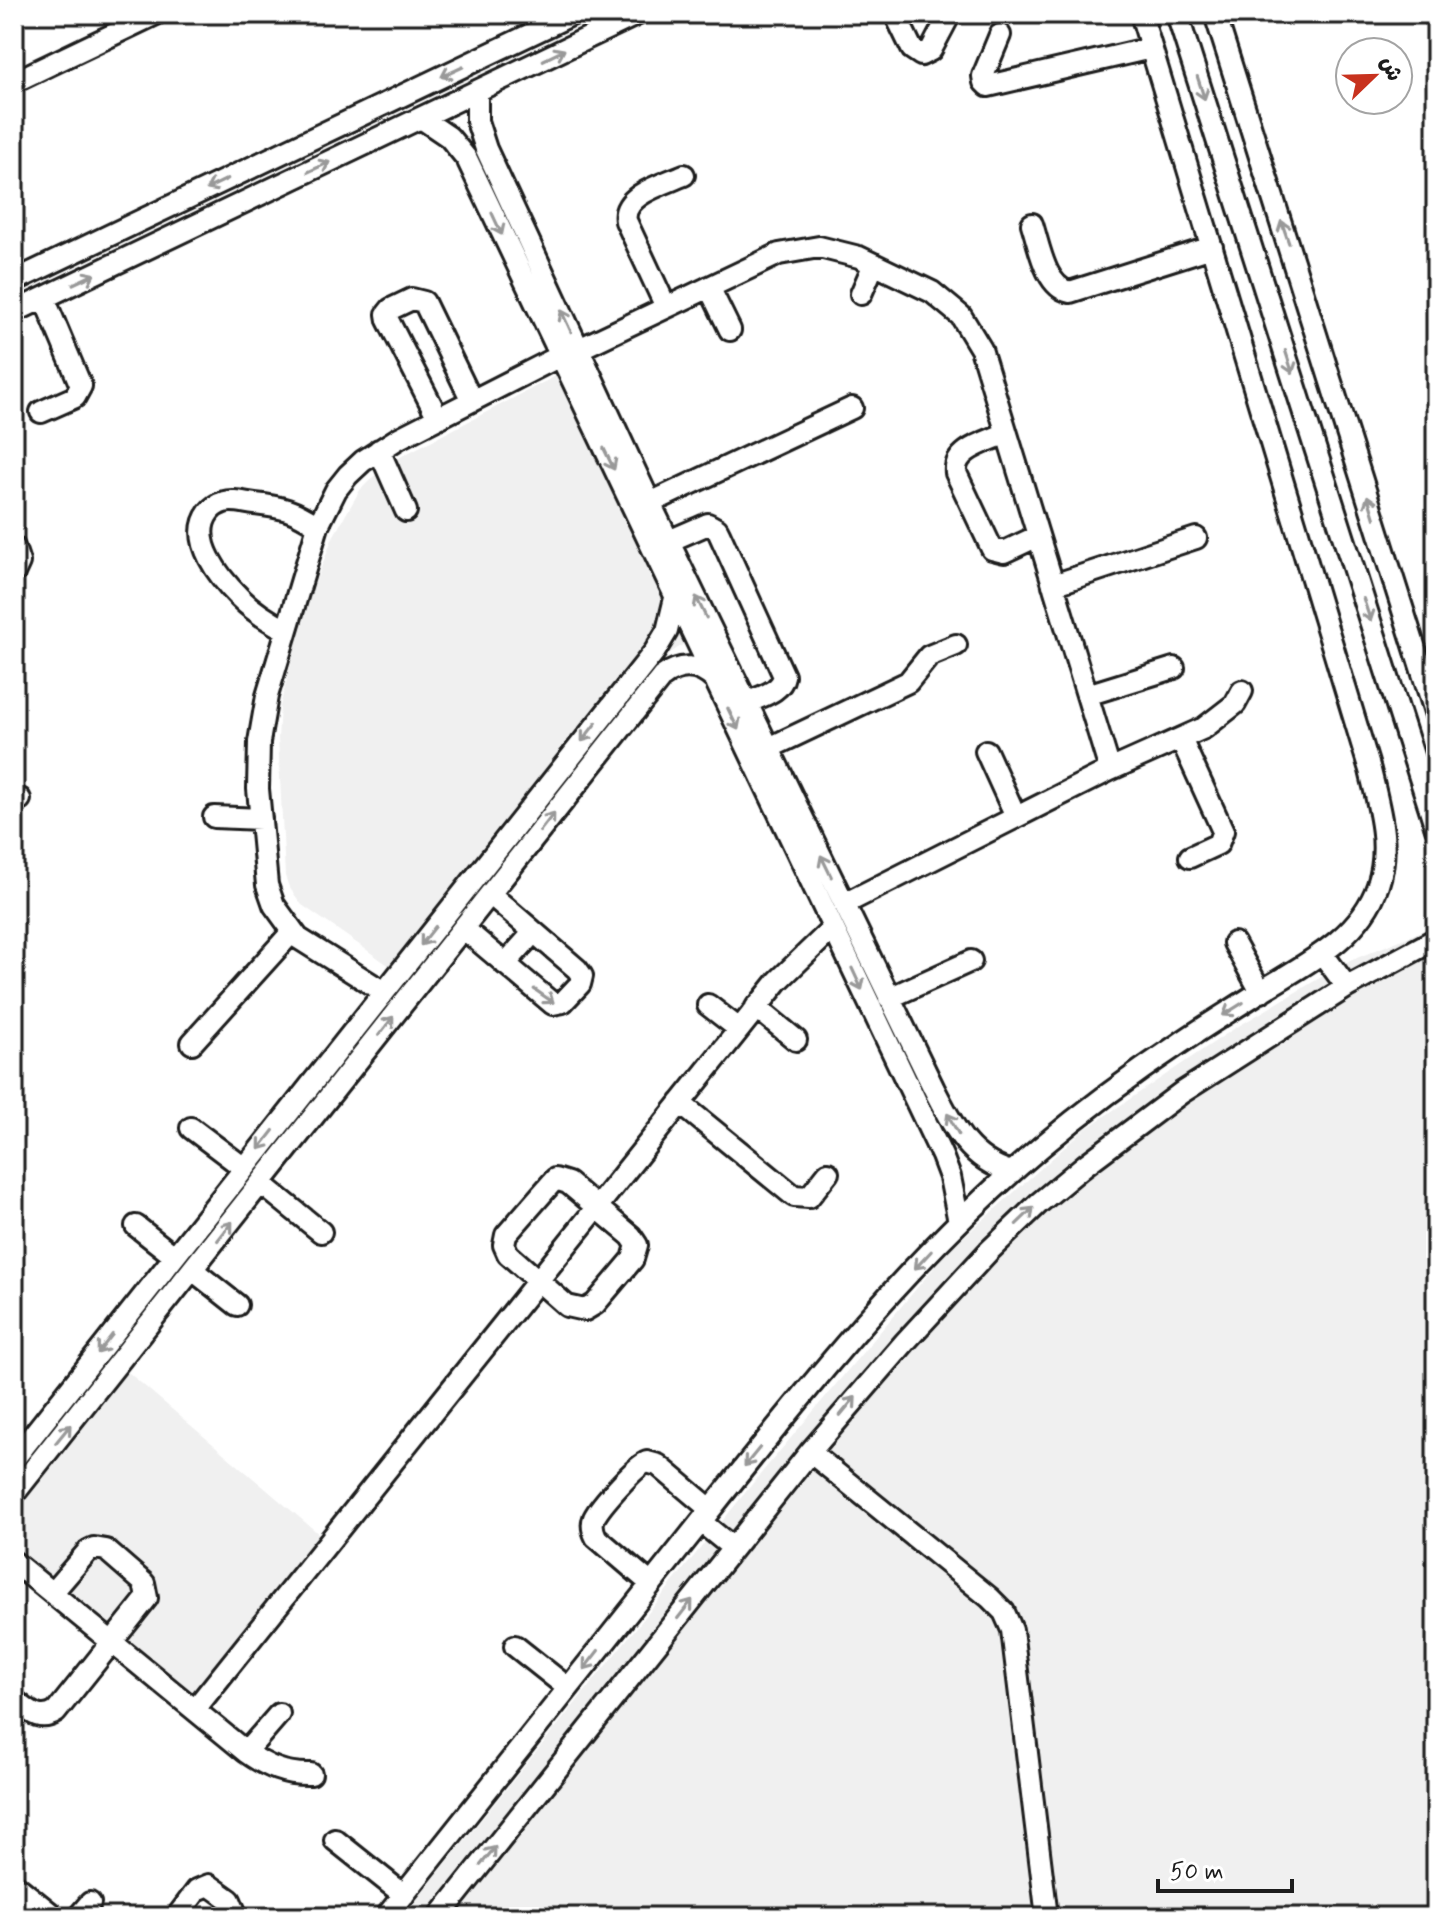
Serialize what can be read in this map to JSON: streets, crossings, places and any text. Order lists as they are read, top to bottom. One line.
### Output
{"scale_bar":"50 m","north":"top right"}
